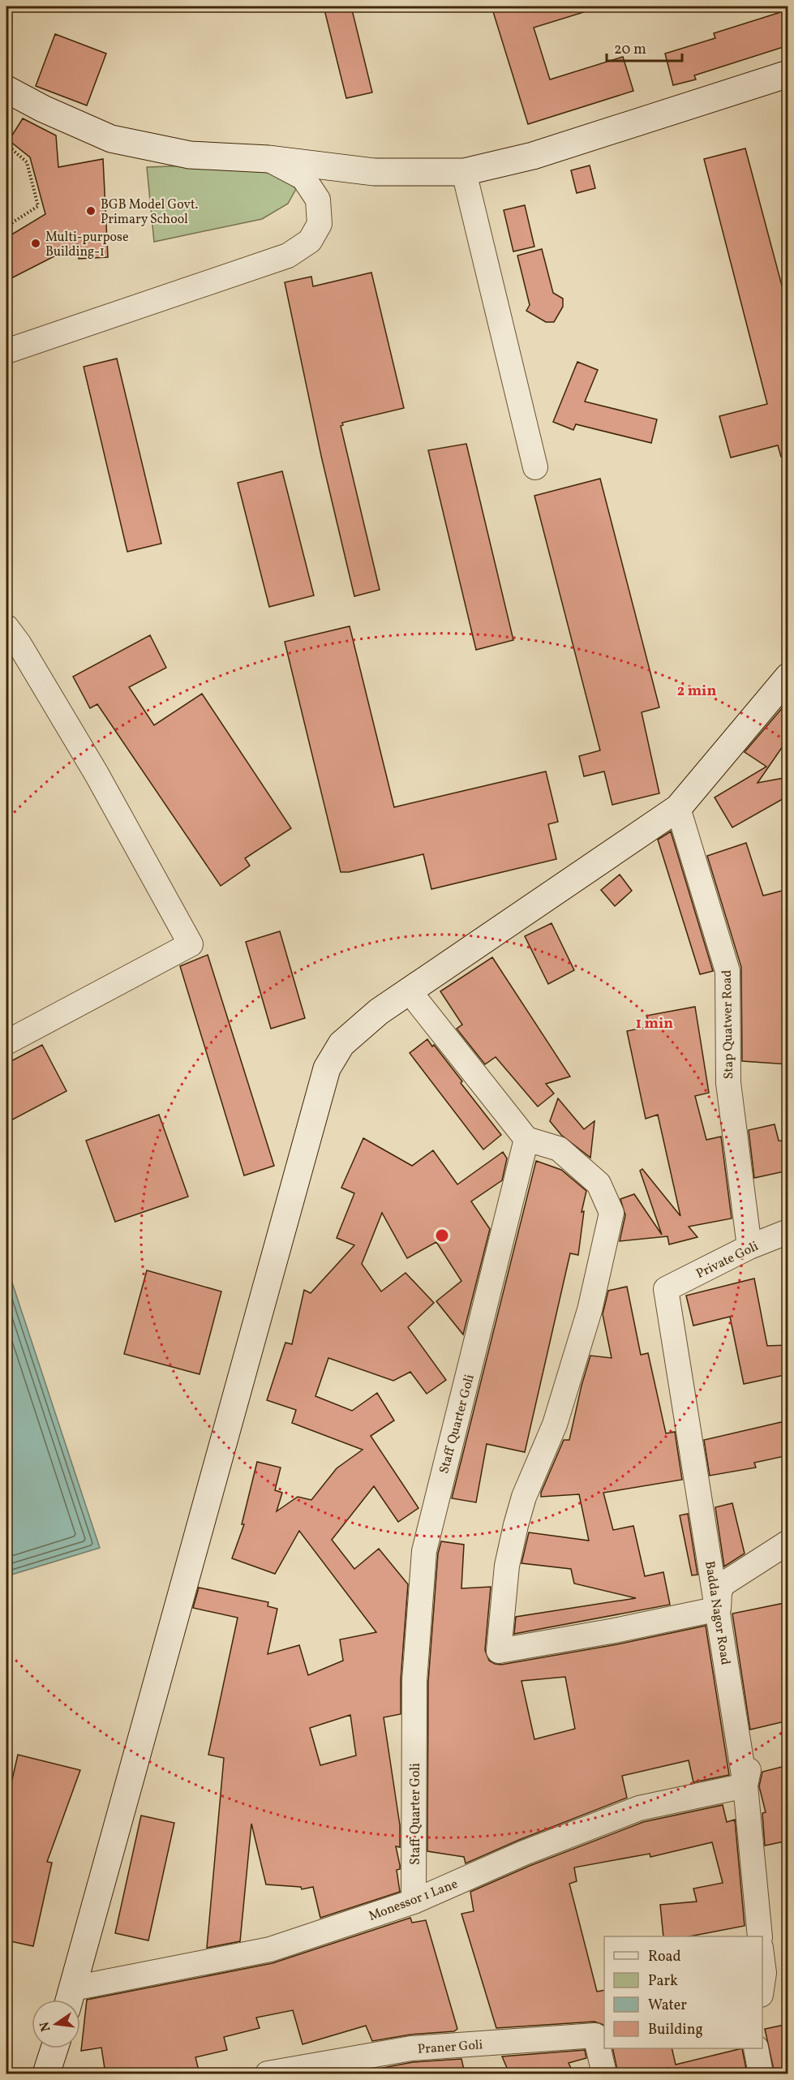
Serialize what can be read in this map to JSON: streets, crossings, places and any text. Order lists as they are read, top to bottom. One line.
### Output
{"streets":{"street":["Stap Quatwer Road","Private Goli","Staff Quarter Goli","Badda Nagor Road","Monessor 1 Lane","Praner Goli"]},"crossings":[["Stap Quatwer Road","Private Goli"],["Private Goli","Badda Nagor Road"],["Staff Quarter Goli","Monessor 1 Lane"],["Badda Nagor Road","Monessor 1 Lane"]],"places":["BGB Model Govt. Primary School","Multi-purpose Building-1"],"legend":["Road","Park","Water","Building"],"scale_bar":"20 m","north":"left","rings":["2 min","1 min"]}
